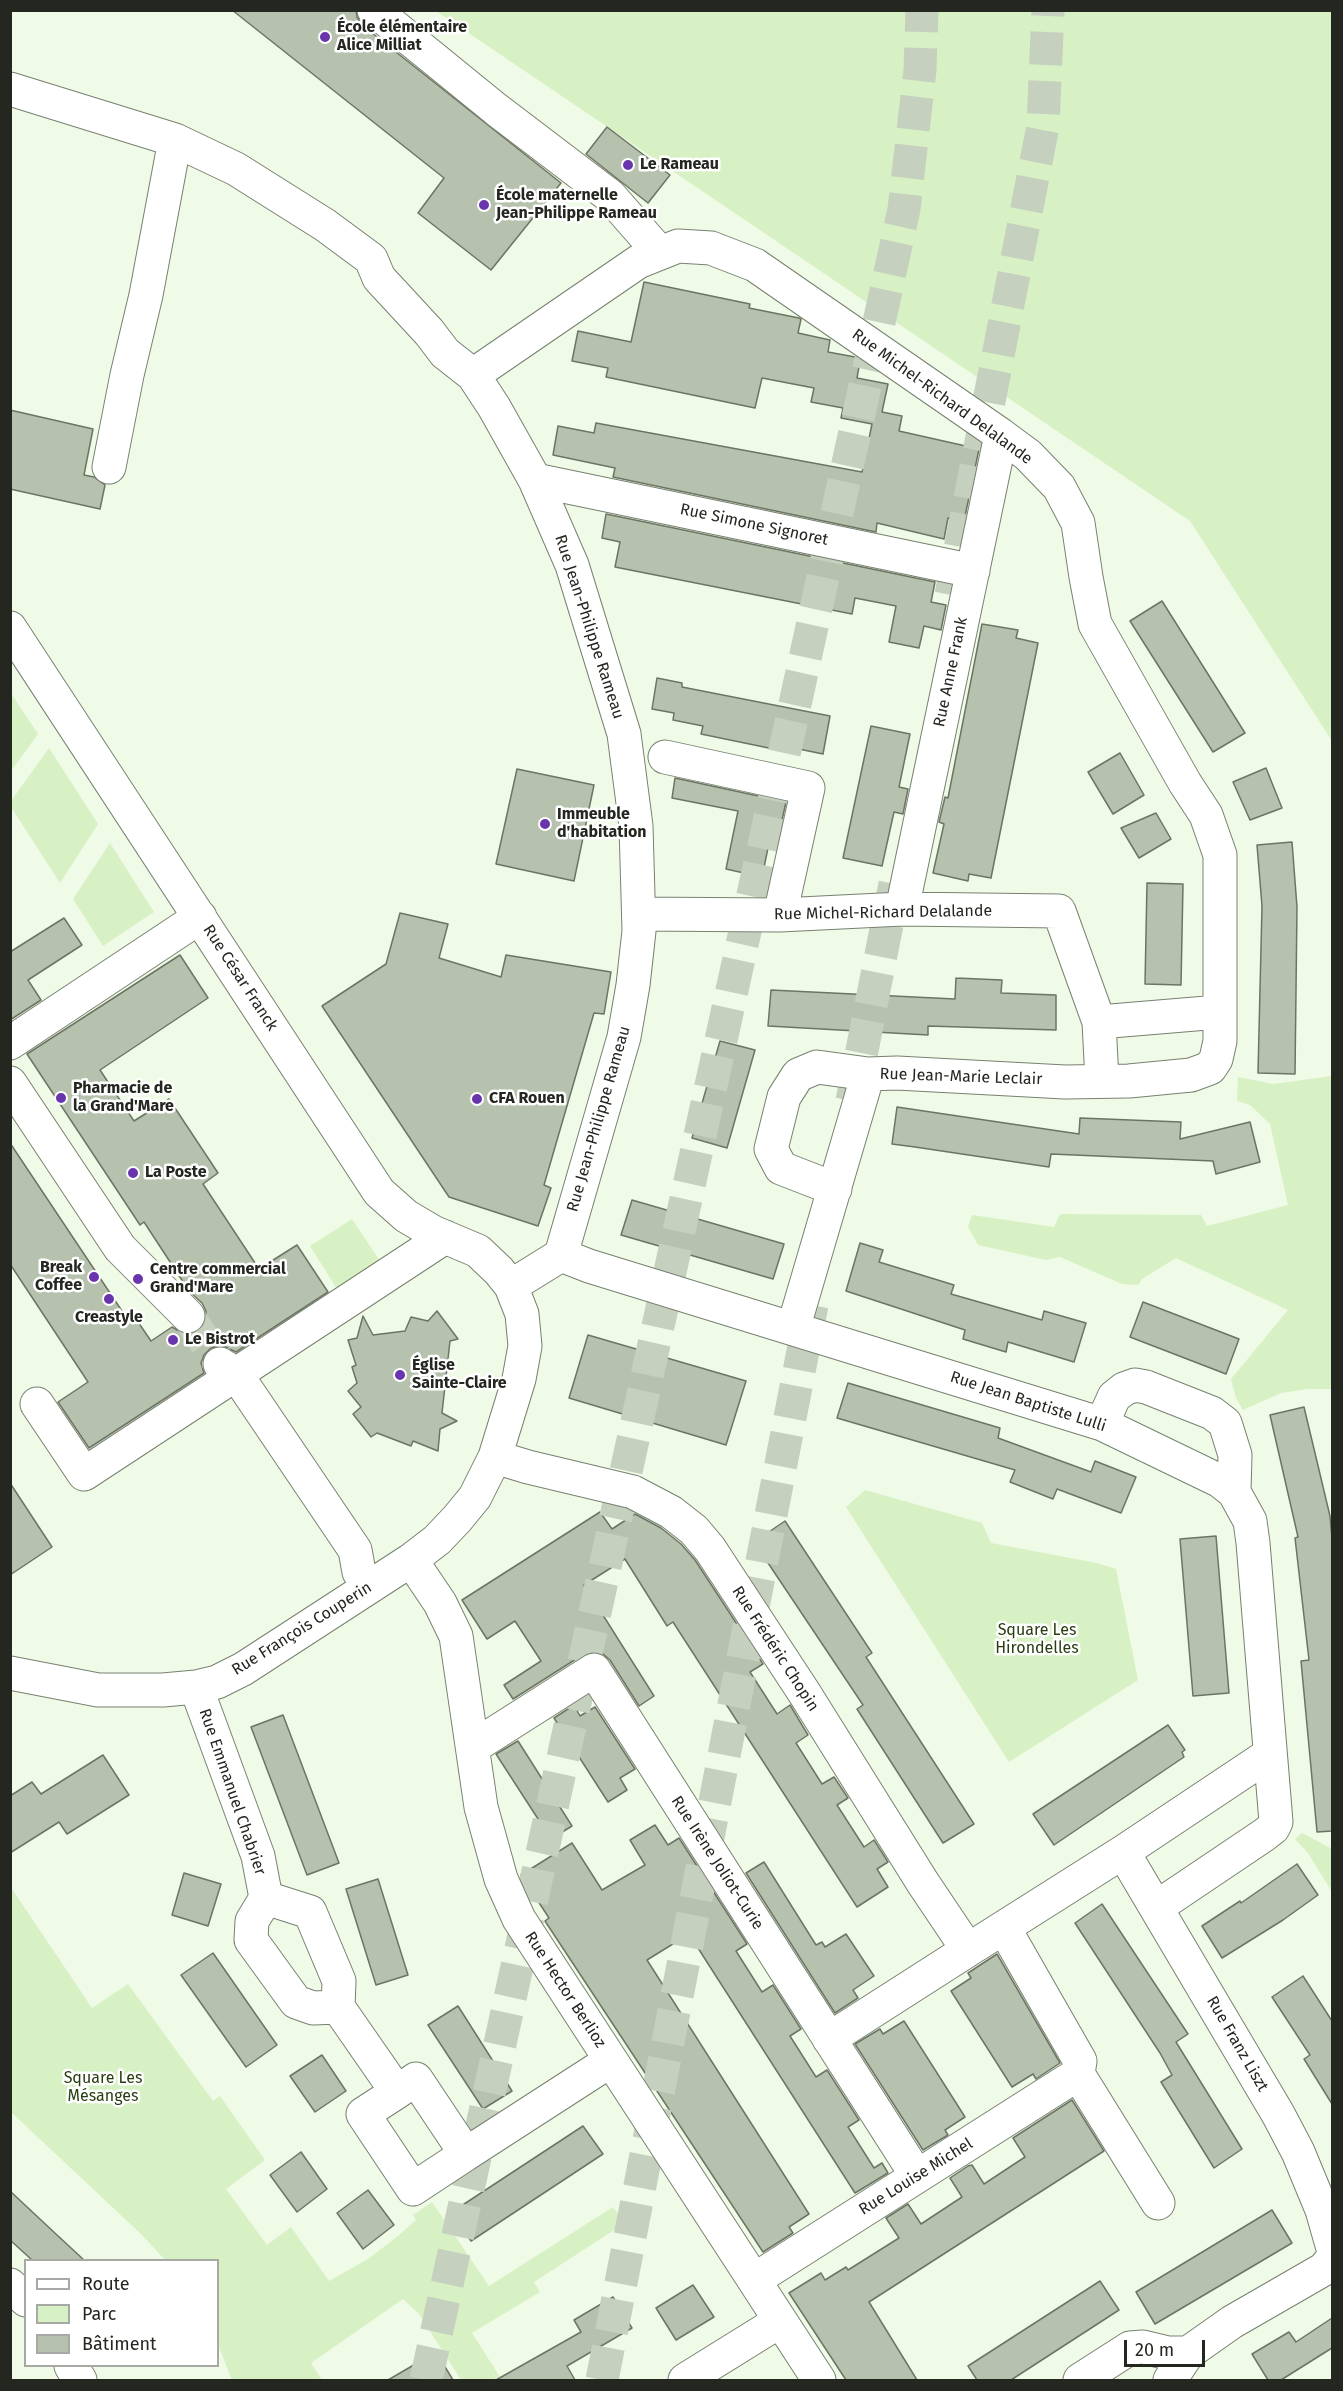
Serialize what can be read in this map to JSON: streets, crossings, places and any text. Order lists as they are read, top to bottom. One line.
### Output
{"streets":{"street":["Rue Michel-Richard Delalande","Rue Simone Signoret","Rue Jean-Philippe Rameau","Rue Anne Frank","Rue César Franck","Rue Jean-Marie Leclair","Rue Jean Baptiste Lulli","Rue François Couperin","Rue Frédéric Chopin","Rue Emmanuel Chabrier","Rue Irène Joliot-Curie","Rue Hector Berlioz","Rue Franz Liszt","Rue Louise Michel"]},"crossings":[["Rue Michel-Richard Delalande","Rue Jean-Philippe Rameau"],["Rue Michel-Richard Delalande","Rue Anne Frank"],["Rue Michel-Richard Delalande","Rue Jean-Marie Leclair"],["Rue Simone Signoret","Rue Jean-Philippe Rameau"],["Rue Simone Signoret","Rue Anne Frank"],["Rue Jean-Philippe Rameau","Rue Jean Baptiste Lulli"],["Rue Jean-Marie Leclair","Rue Jean Baptiste Lulli"],["Rue Jean Baptiste Lulli","Rue Franz Liszt"],["Rue François Couperin","Rue Emmanuel Chabrier"],["Rue François Couperin","Rue Hector Berlioz"],["Rue Irène Joliot-Curie","Rue Hector Berlioz"],["Rue Irène Joliot-Curie","Rue Louise Michel"],["Rue Hector Berlioz","Rue Louise Michel"]],"parks":["Square Les Hirondelles","Square Les Mésanges"],"places":["École élémentaire Alice Milliat","Le Rameau","École maternelle Jean-Philippe Rameau","Immeuble d'habitation","Pharmacie de la Grand'Mare","CFA Rouen","La Poste","Break Coffee","Centre commercial Grand'Mare","Creastyle","Le Bistrot","Église Sainte-Claire"],"legend":["Route","Parc","Bâtiment"],"scale_bar":"20 m"}
